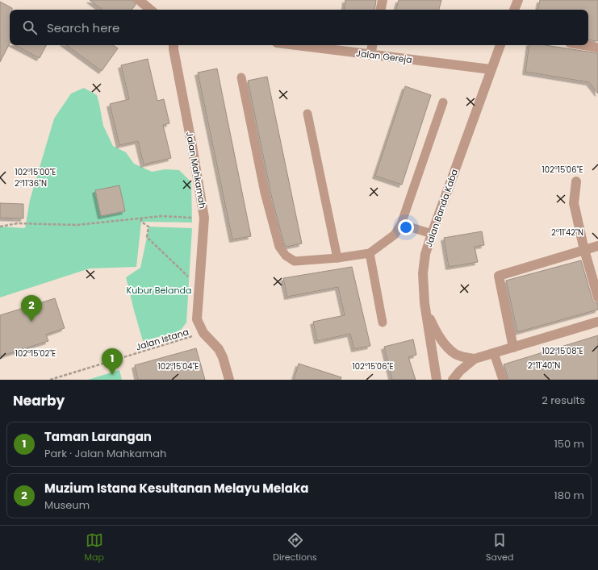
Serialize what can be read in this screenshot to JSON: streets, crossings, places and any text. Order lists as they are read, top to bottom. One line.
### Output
{"streets":{"street":["Jalan Gereja","Jalan Mahkamah","Jalan Banda Kaba"],"path":["Jalan Istana"]},"crossings":[["Jalan Gereja","Jalan Banda Kaba"],["Jalan Mahkamah","Jalan Istana"]],"parks":["Kubur Belanda"],"page":{"search":"Search here","pins":["2","1"],"heading":["Nearby","2 results"],"list":[{"mark":"1","name":"Taman Larangan","note":"Park · Jalan Mahkamah","value":"150 m"},{"mark":"2","name":"Muzium Istana Kesultanan Melayu Melaka","note":"Museum","value":"180 m"}],"nav":["Map","Directions","Saved"]},"coordinates":["102°15'06\"E","102°15'00\"E","2°11'36\"N","2°11'42\"N","102°15'08\"E","102°15'02\"E","2°11'40\"N","102°15'04\"E"]}
